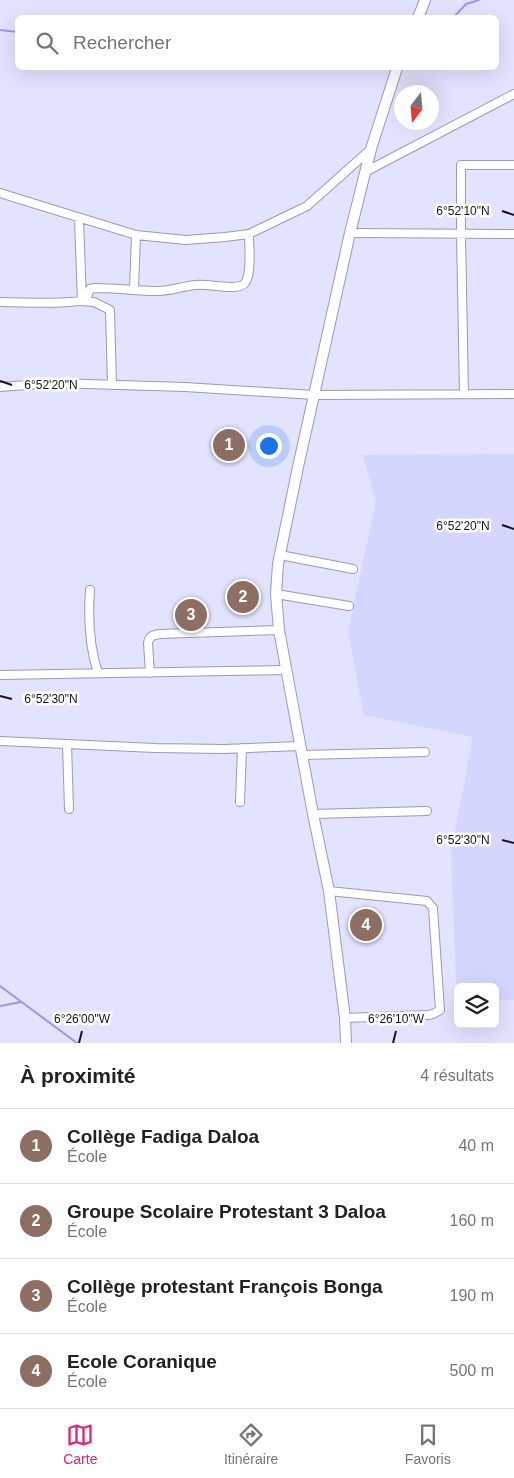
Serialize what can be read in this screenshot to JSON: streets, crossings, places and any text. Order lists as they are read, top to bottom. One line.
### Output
{"north":"bottom","page":{"search":"Rechercher","pins":["1","2","3","4"],"heading":["À proximité","4 résultats"],"list":[{"mark":"1","name":"Collège Fadiga Daloa","note":"École","value":"40 m"},{"mark":"2","name":"Groupe Scolaire Protestant 3 Daloa","note":"École","value":"160 m"},{"mark":"3","name":"Collège protestant François Bonga","note":"École","value":"190 m"},{"mark":"4","name":"Ecole Coranique","note":"École","value":"500 m"}],"nav":["Carte","Itinéraire","Favoris"]},"coordinates":["6°52'10\"N","6°52'20\"N","6°52'30\"N","6°26'00\"W","6°26'10\"W"]}
